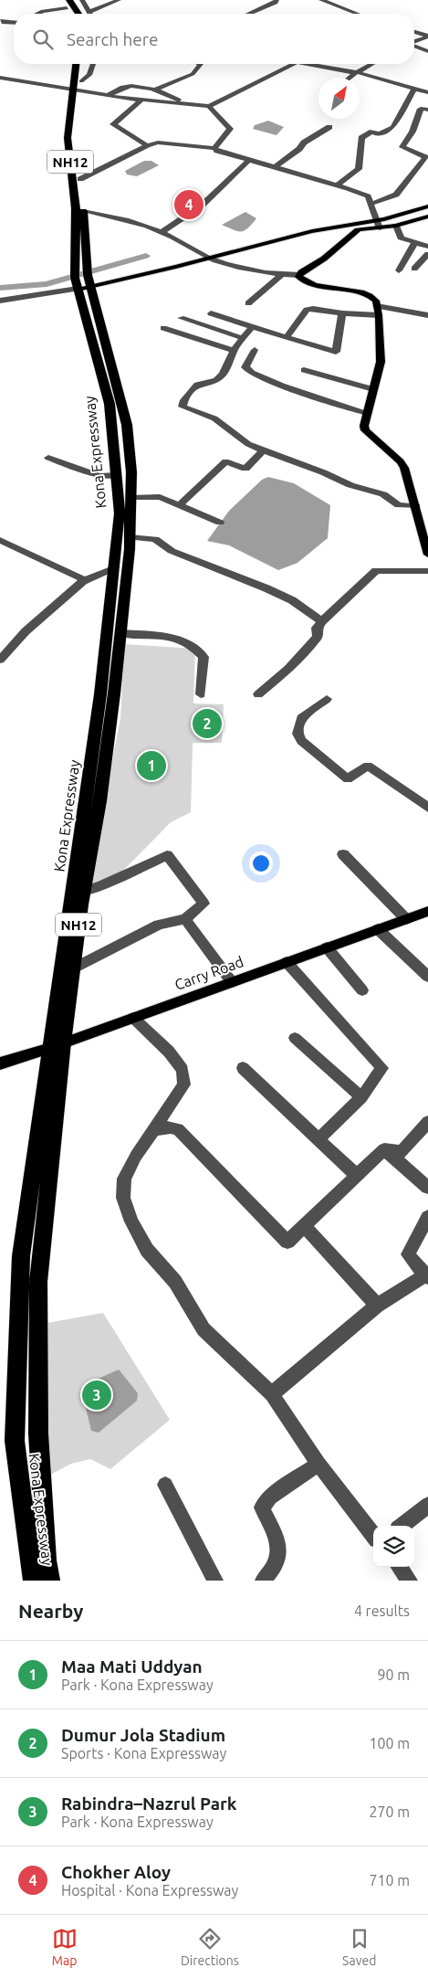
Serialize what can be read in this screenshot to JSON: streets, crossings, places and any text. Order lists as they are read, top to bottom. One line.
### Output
{"streets":{"highway":["NH12","Kona Expressway"],"main road":["Carry Road"]},"crossings":[["Kona Expressway","Carry Road"]],"north":"top right","page":{"search":"Search here","pins":["4","2","1","3"],"heading":["Nearby","4 results"],"list":[{"mark":"1","name":"Maa Mati Uddyan","note":"Park · Kona Expressway","value":"90 m"},{"mark":"2","name":"Dumur Jola Stadium","note":"Sports · Kona Expressway","value":"100 m"},{"mark":"3","name":"Rabindra–Nazrul Park","note":"Park · Kona Expressway","value":"270 m"},{"mark":"4","name":"Chokher Aloy","note":"Hospital · Kona Expressway","value":"710 m"}],"nav":["Map","Directions","Saved"]}}
